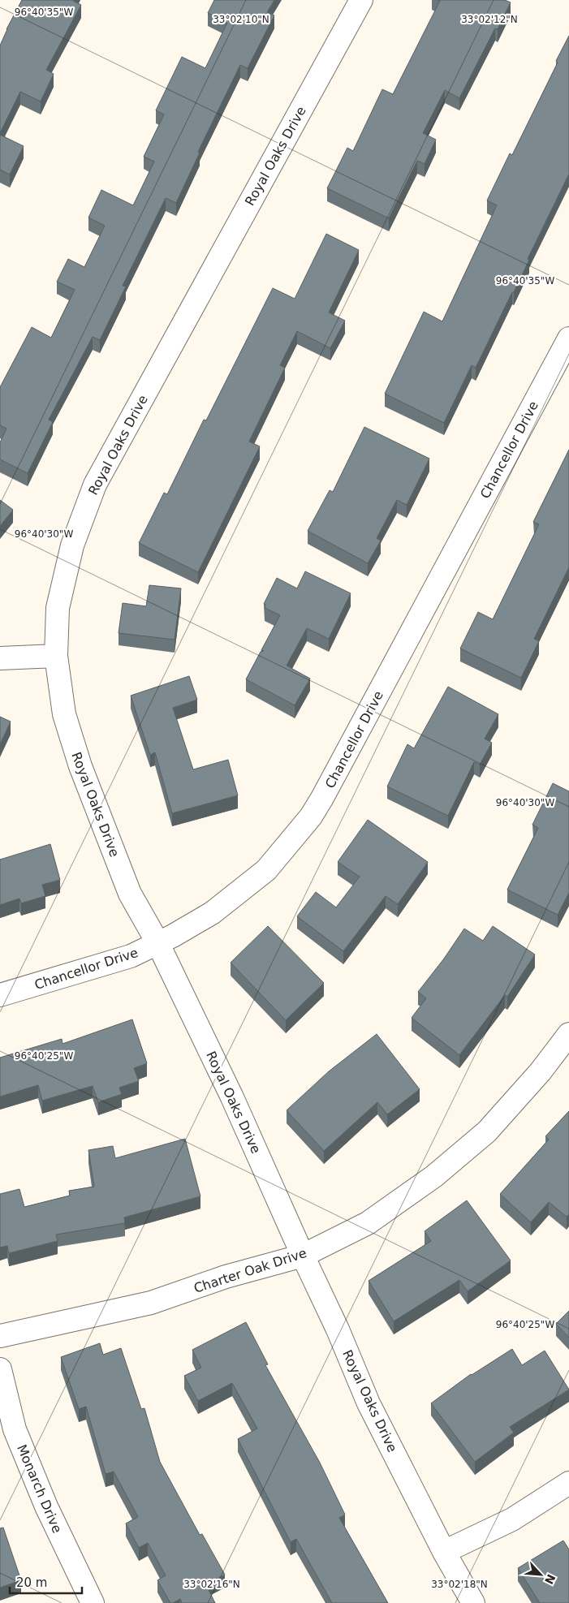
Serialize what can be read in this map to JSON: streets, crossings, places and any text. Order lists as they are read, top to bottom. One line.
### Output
{"streets":{"street":["Royal Oaks Drive","Chancellor Drive","Charter Oak Drive","Monarch Drive"]},"crossings":[["Royal Oaks Drive","Chancellor Drive"],["Royal Oaks Drive","Charter Oak Drive"]],"scale_bar":"20 m","north":"bottom right","coordinates":["96°40'35\"W","33°02'12\"N","33°02'10\"N","96°40'30\"W","96°40'25\"W","33°02'16\"N","33°02'18\"N"]}
